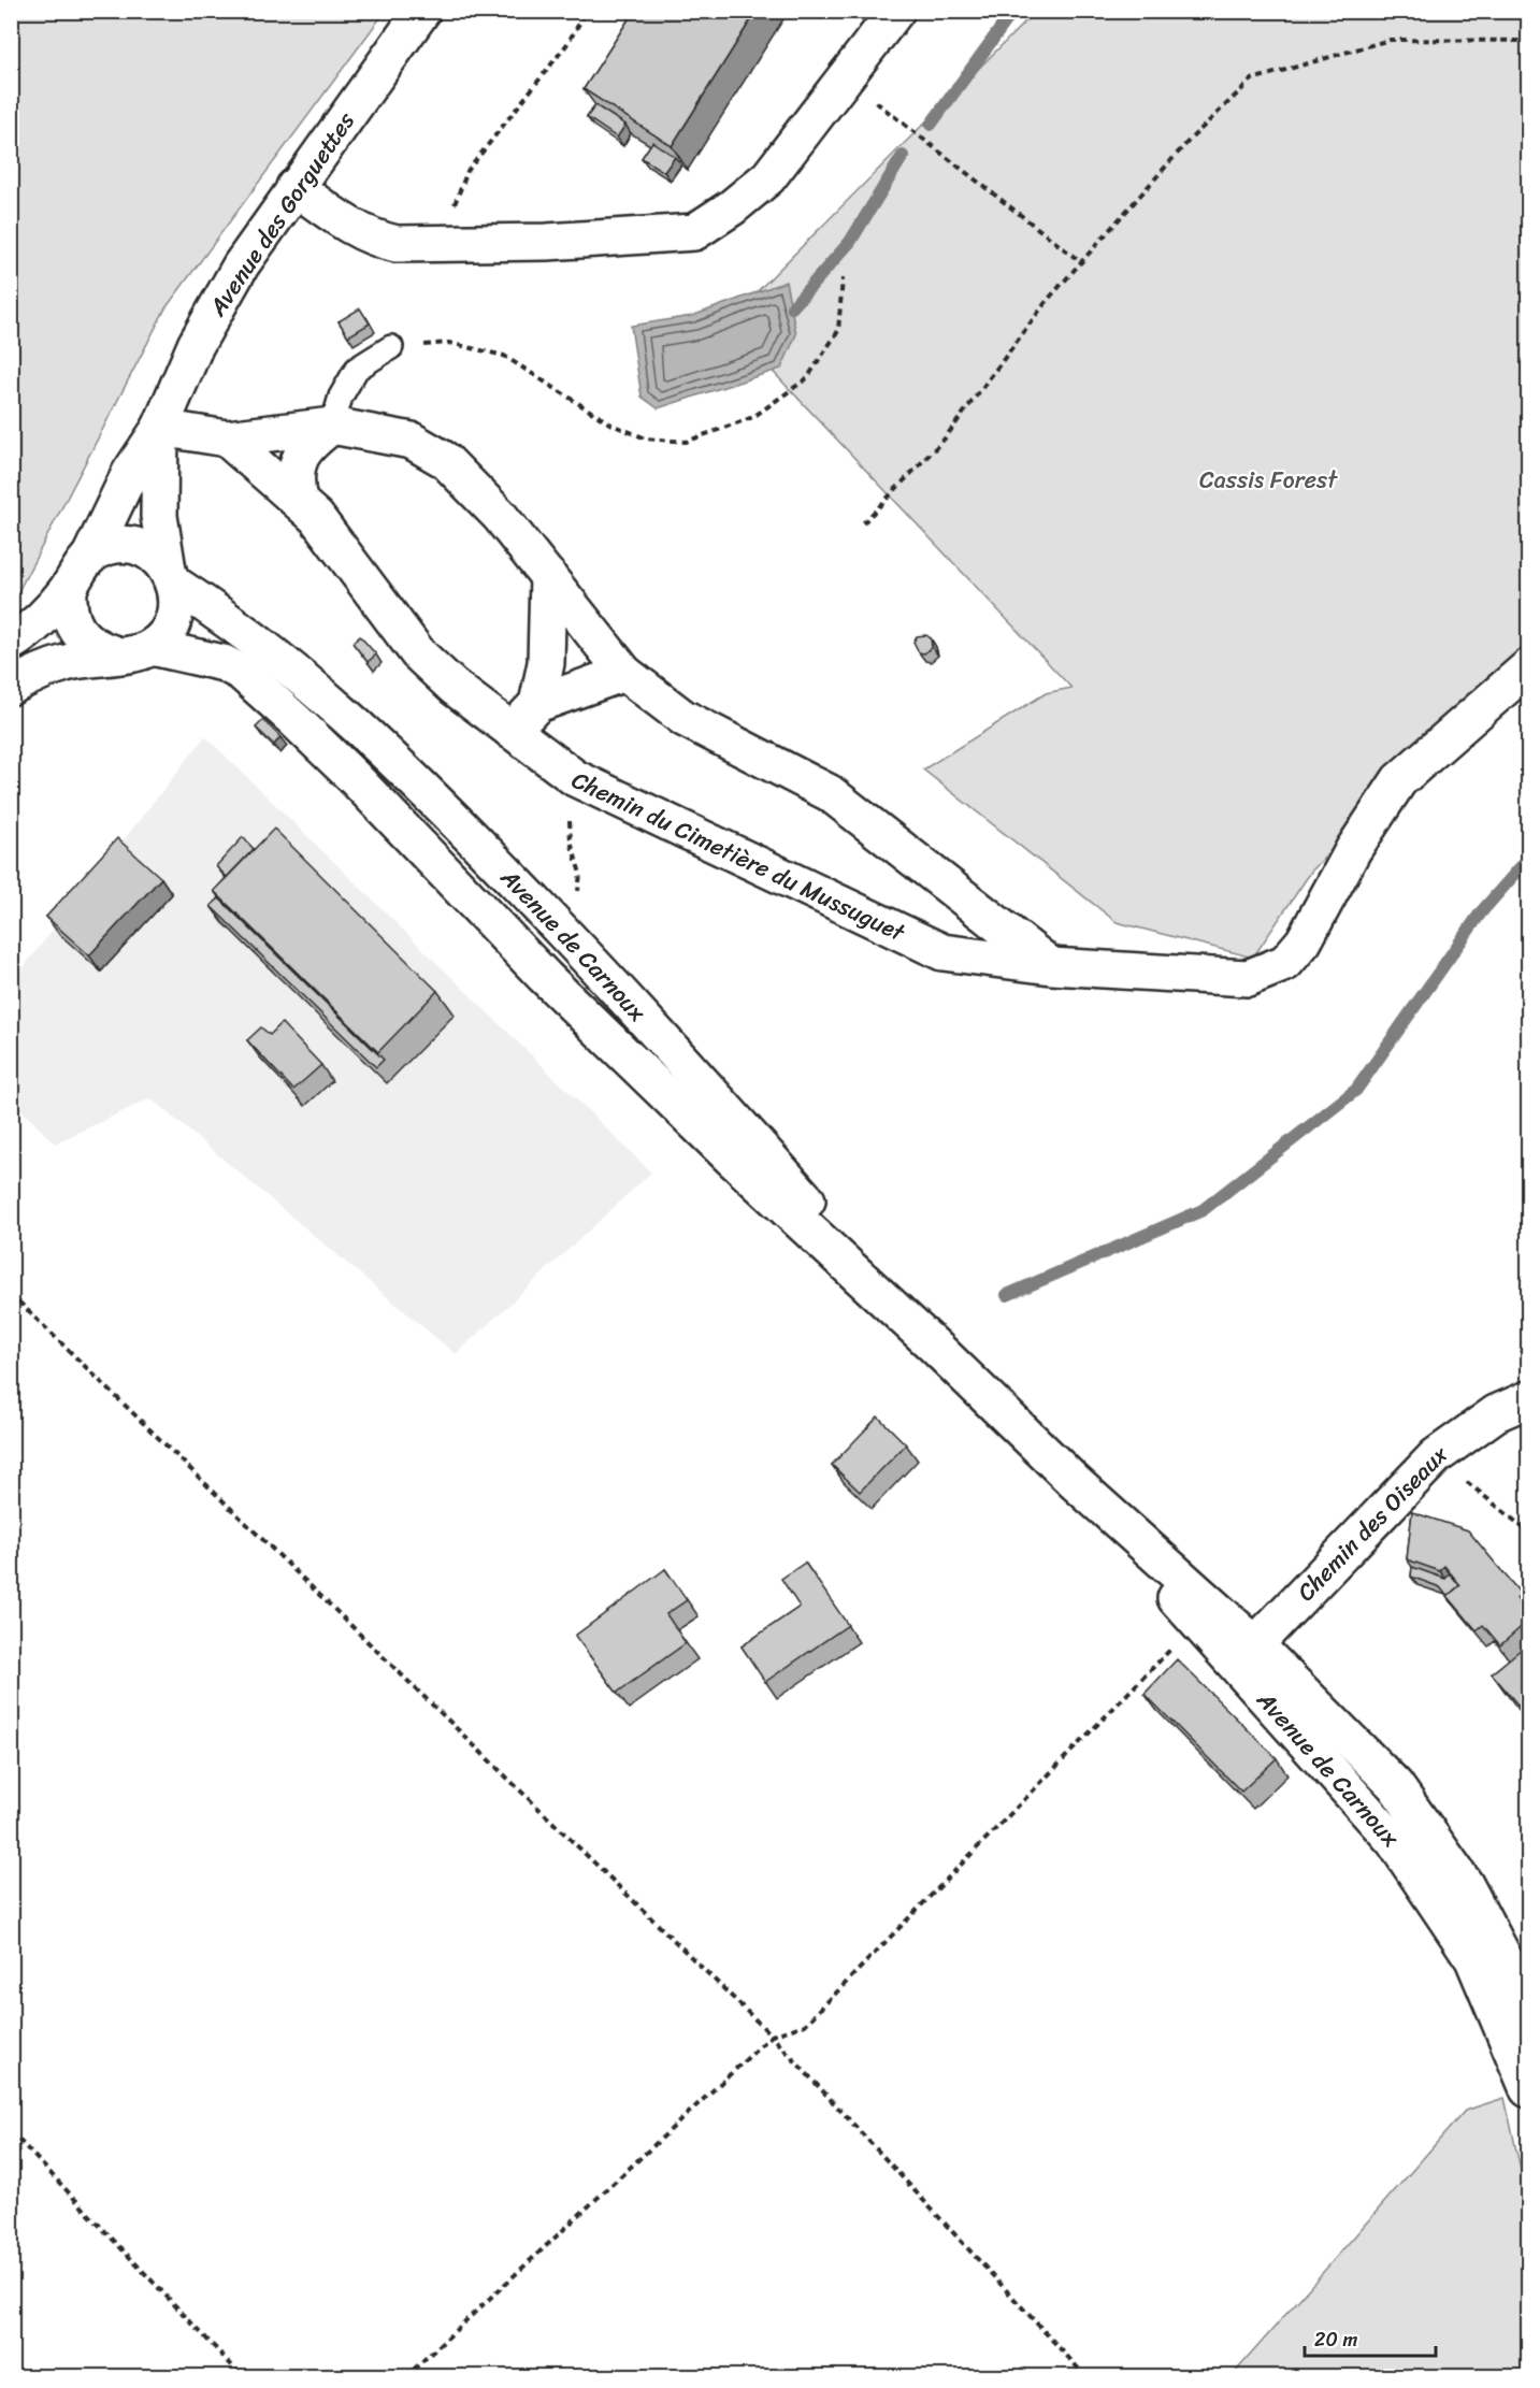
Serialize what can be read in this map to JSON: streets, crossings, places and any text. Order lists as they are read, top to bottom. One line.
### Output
{"streets":{"street":["Avenue des Gorguettes","Chemin du Cimetière du Mussuguet","Avenue de Carnoux","Chemin des Oiseaux"]},"crossings":[["Avenue des Gorguettes","Avenue de Carnoux"],["Avenue de Carnoux","Chemin des Oiseaux"]],"parks":["Cassis Forest"],"scale_bar":"20 m"}
